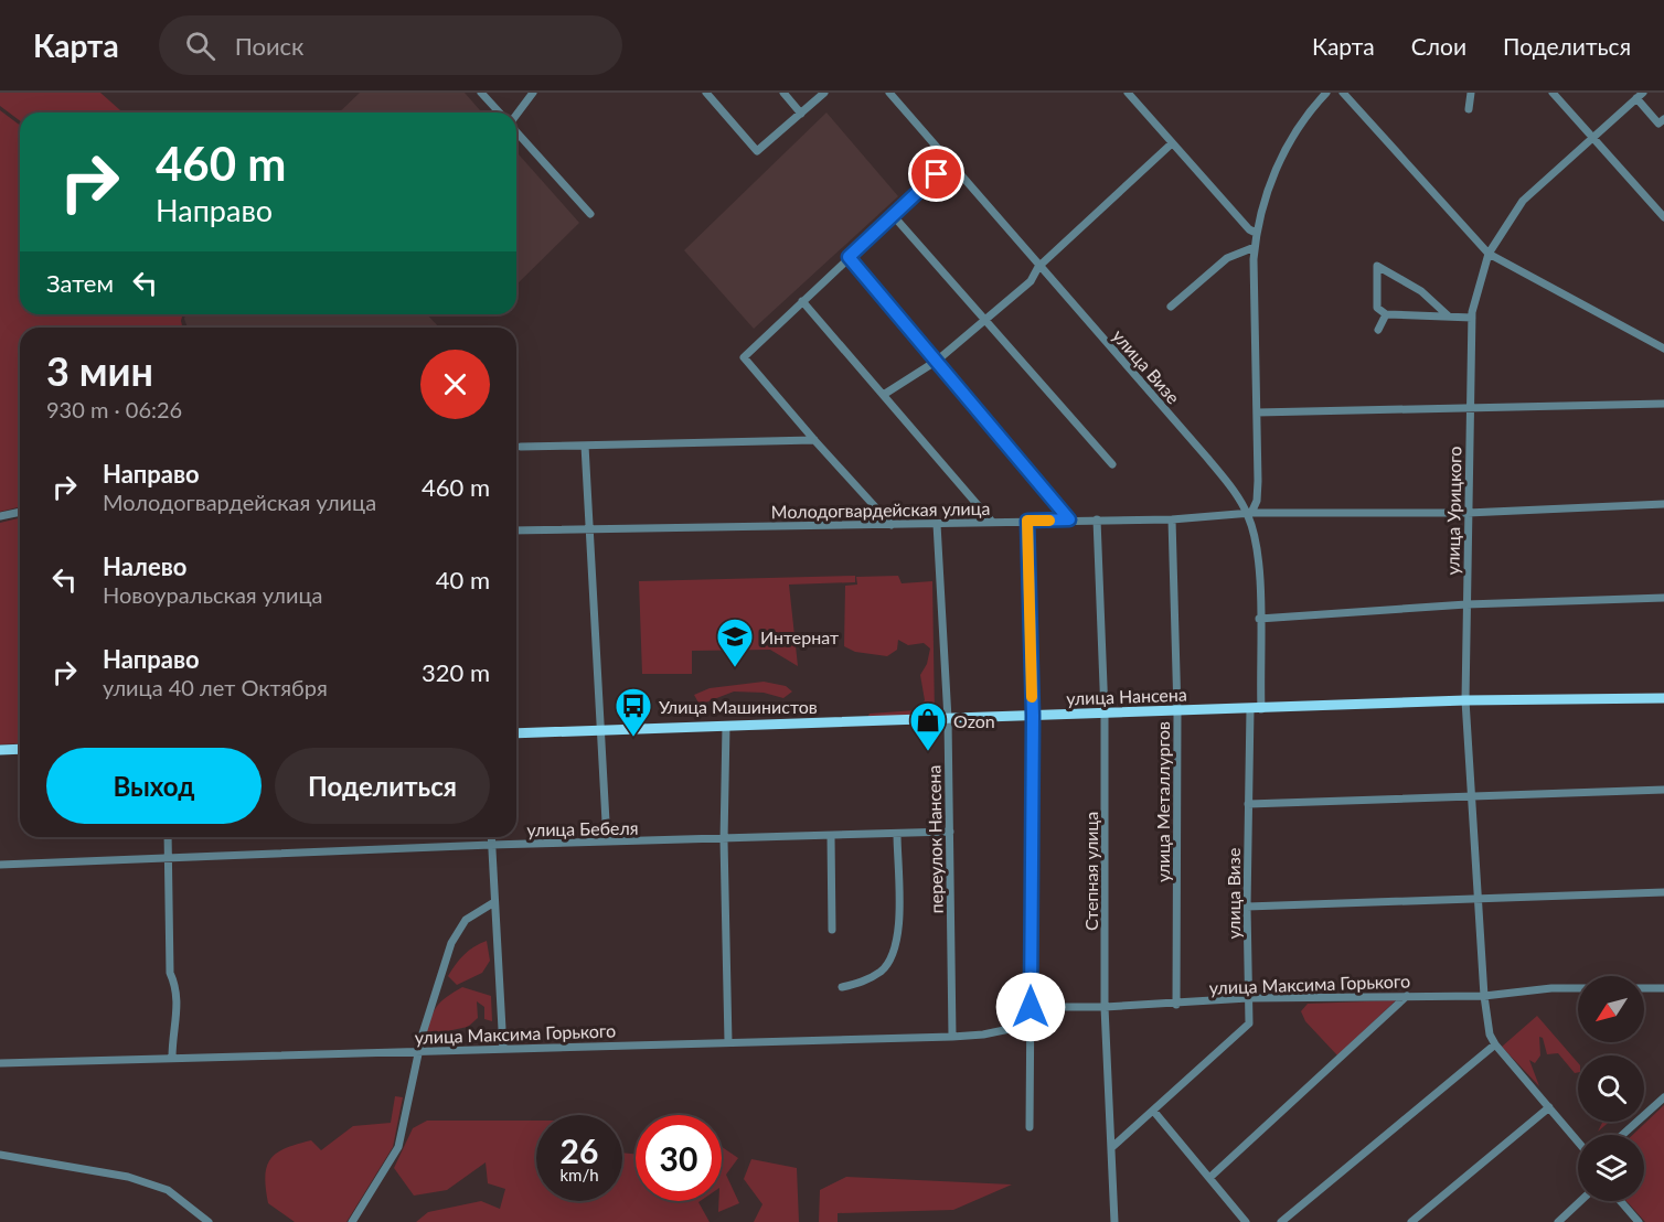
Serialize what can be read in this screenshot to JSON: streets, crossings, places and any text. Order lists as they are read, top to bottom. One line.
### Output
{"streets":{"main road":["улица Нансена"],"street":["улица Визе","Молодогвардейская улица","улица Урицкого","улица Металлургов","улица Бебеля","переулок Нансена","Степная улица","улица Максима Горького"]},"crossings":[["улица Визе","Молодогвардейская улица"],["улица Визе","улица Нансена"],["улица Визе","Степная улица"],["улица Визе","улица Максима Горького"],["Молодогвардейская улица","улица Урицкого"],["Молодогвардейская улица","улица Металлургов"],["Молодогвардейская улица","переулок Нансена"],["Молодогвардейская улица","Степная улица"],["улица Урицкого","улица Нансена"],["улица Урицкого","улица Максима Горького"],["улица Нансена","улица Металлургов"],["улица Нансена","переулок Нансена"],["улица Нансена","Степная улица"],["улица Металлургов","улица Максима Горького"],["улица Бебеля","переулок Нансена"],["переулок Нансена","улица Максима Горького"],["Степная улица","улица Максима Горького"]],"places":{"school or university":["Интернат"],"bus stop":["Улица Машинистов"],"shop":["Ozon"]},"north":"bottom left","page":{"header":"Карта","search":"Поиск","nav":["Карта","Слои","Поделиться"],"turn":["460 m","Направо"],"then":"Затем","heading":["3 мин","930 m · 06:26"],"list":[{"name":"Направо","note":"Молодогвардейская улица","value":"460 m"},{"name":"Налево","note":"Новоуральская улица","value":"40 m"},{"name":"Направо","note":"улица 40 лет Октября","value":"320 m"}],"buttons":["Выход","Поделиться"],"speed":"26 km/h","limit":"30"}}
